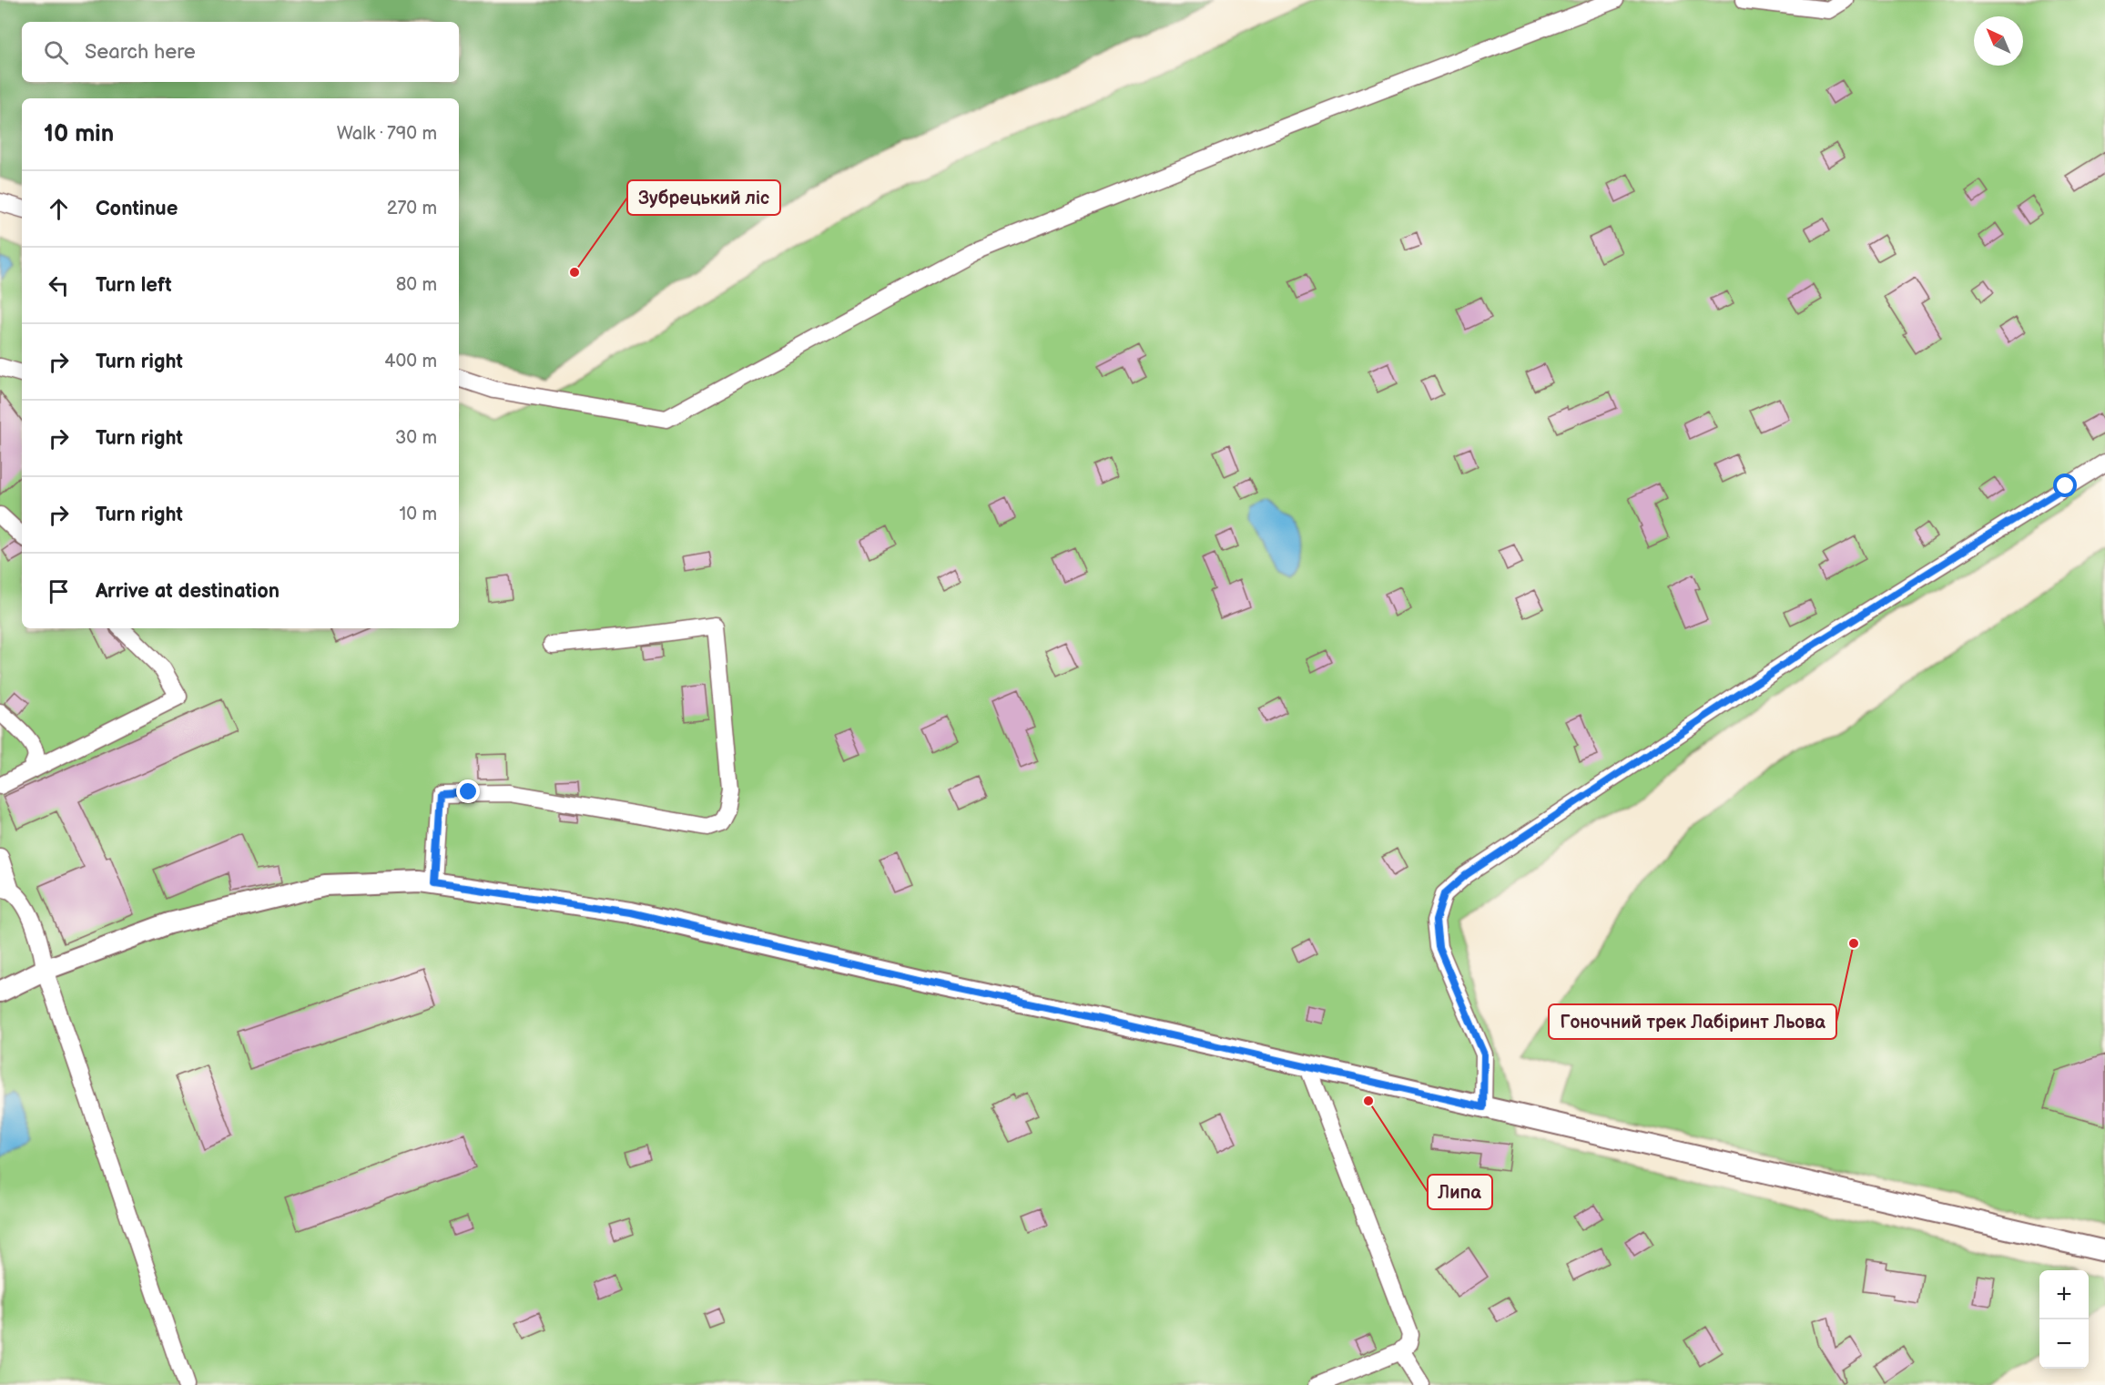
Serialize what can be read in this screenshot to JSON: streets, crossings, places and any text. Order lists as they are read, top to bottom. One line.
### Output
{"places":["Зубрецький ліс","Гоночний трек Лабіринт Льова","Липа"],"north":"top left","page":{"search":"Search here","heading":["10 min","Walk · 790 m"],"list":[["Continue","270 m"],["Turn left","80 m"],["Turn right","400 m"],["Turn right","30 m"],["Turn right","10 m"],"Arrive at destination"],"map_buttons":["+","−"]}}
